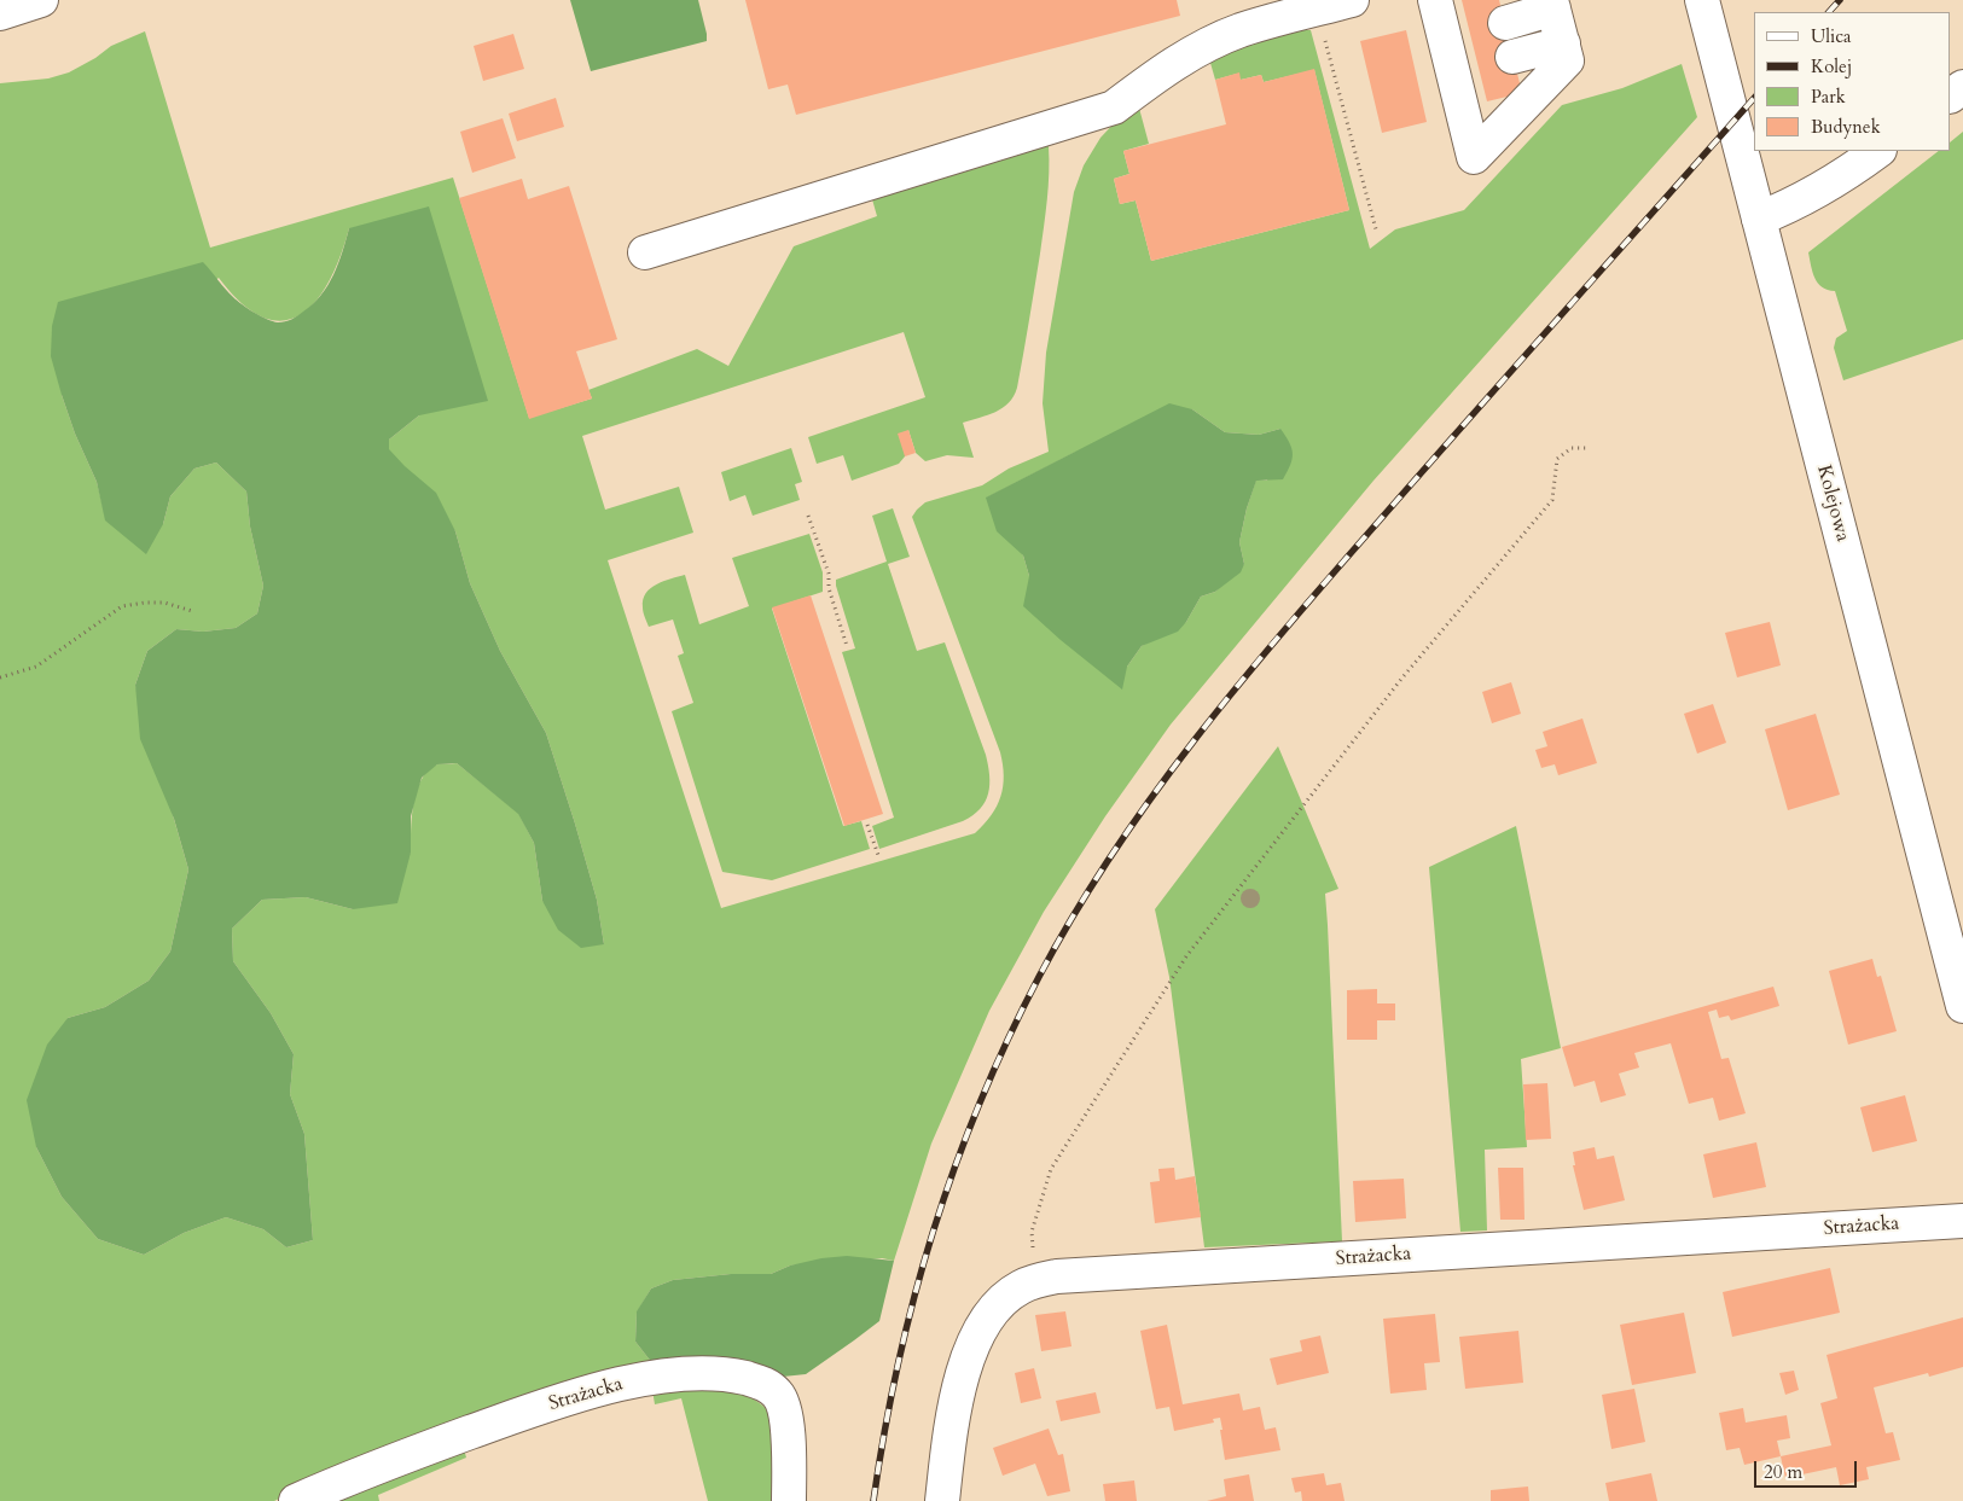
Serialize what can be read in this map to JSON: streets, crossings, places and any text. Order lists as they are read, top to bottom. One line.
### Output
{"streets":{"street":["Kolejowa","Strażacka"]},"legend":["Ulica","Kolej","Park","Budynek"],"scale_bar":"20 m"}
